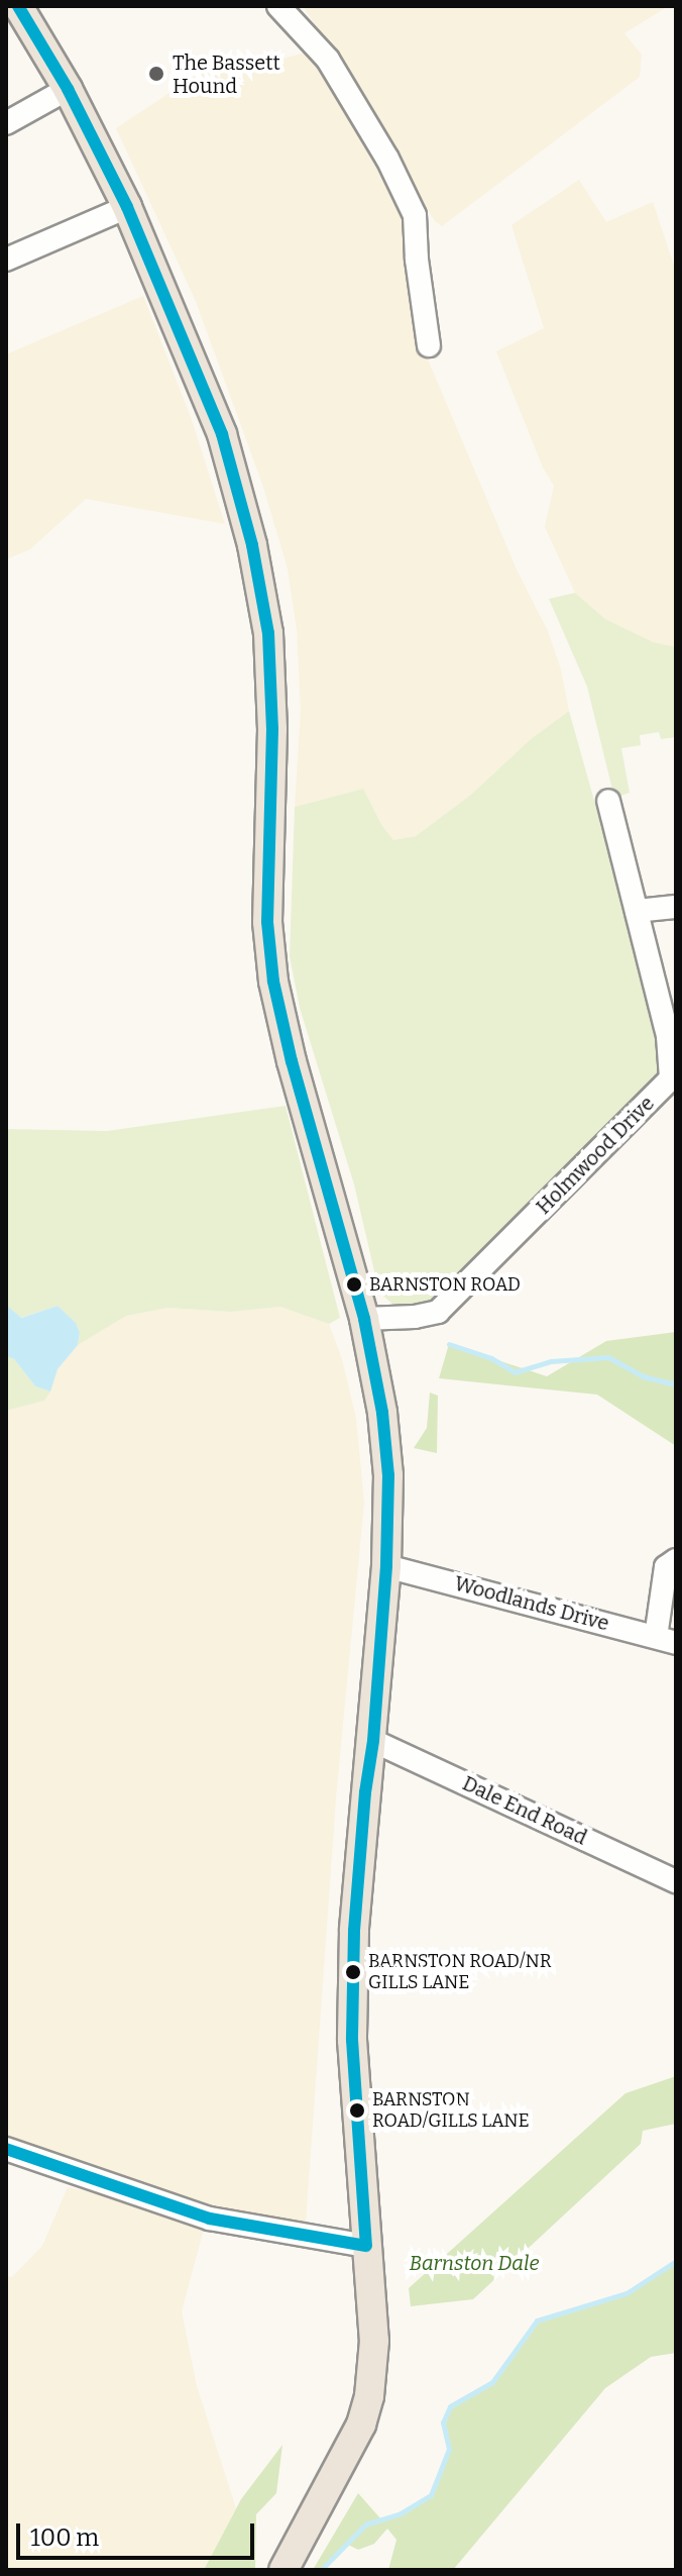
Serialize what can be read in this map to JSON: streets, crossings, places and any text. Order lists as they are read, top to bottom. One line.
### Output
{"streets":{"street":["Holmwood Drive","Woodlands Drive","Dale End Road"]},"parks":["Barnston Dale"],"places":["The Bassett Hound","BARNSTON ROAD","BARNSTON ROAD/NR GILLS LANE","BARNSTON ROAD/GILLS LANE"],"scale_bar":"100 m"}
